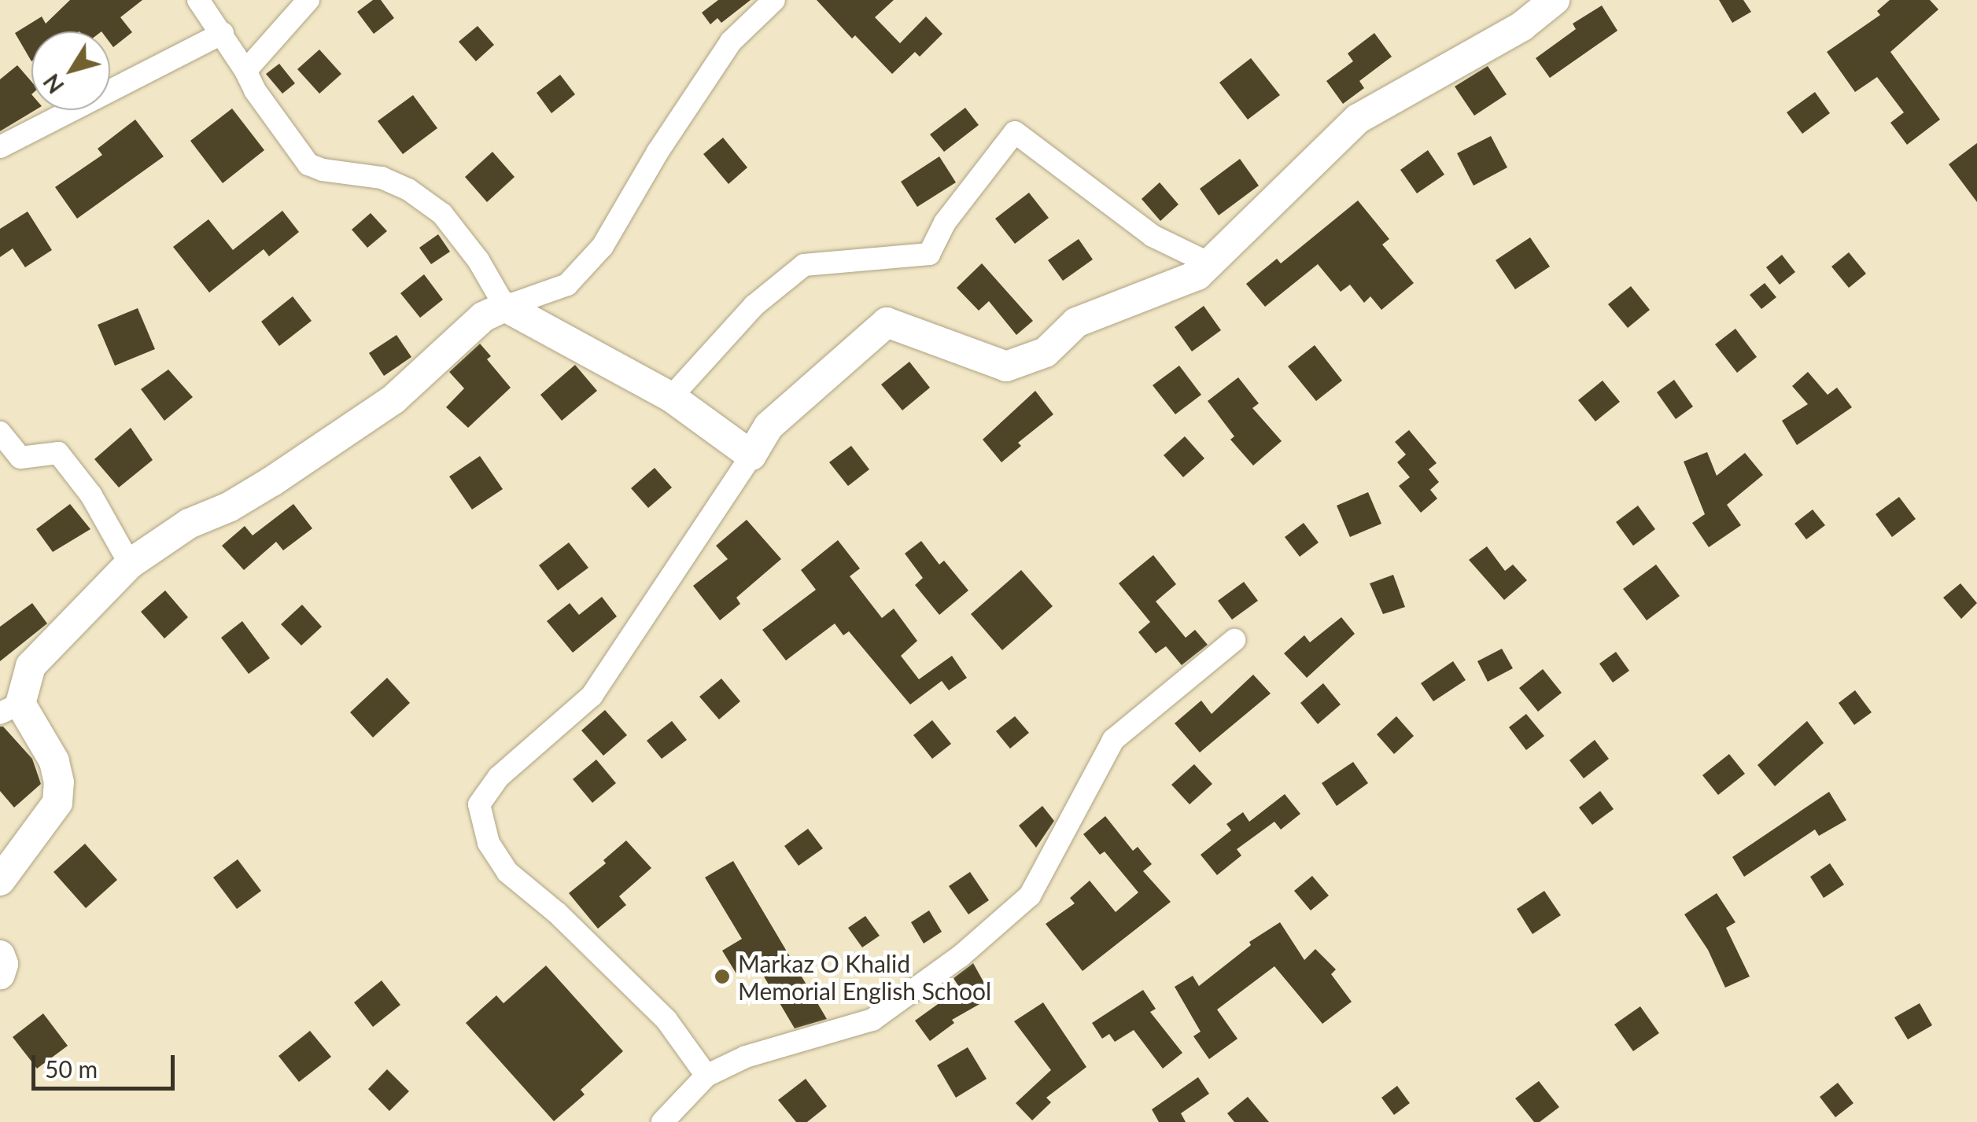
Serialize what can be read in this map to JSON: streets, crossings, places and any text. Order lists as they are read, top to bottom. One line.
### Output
{"places":["Markaz O Khalid Memorial English School"],"scale_bar":"50 m","north":"bottom left"}
